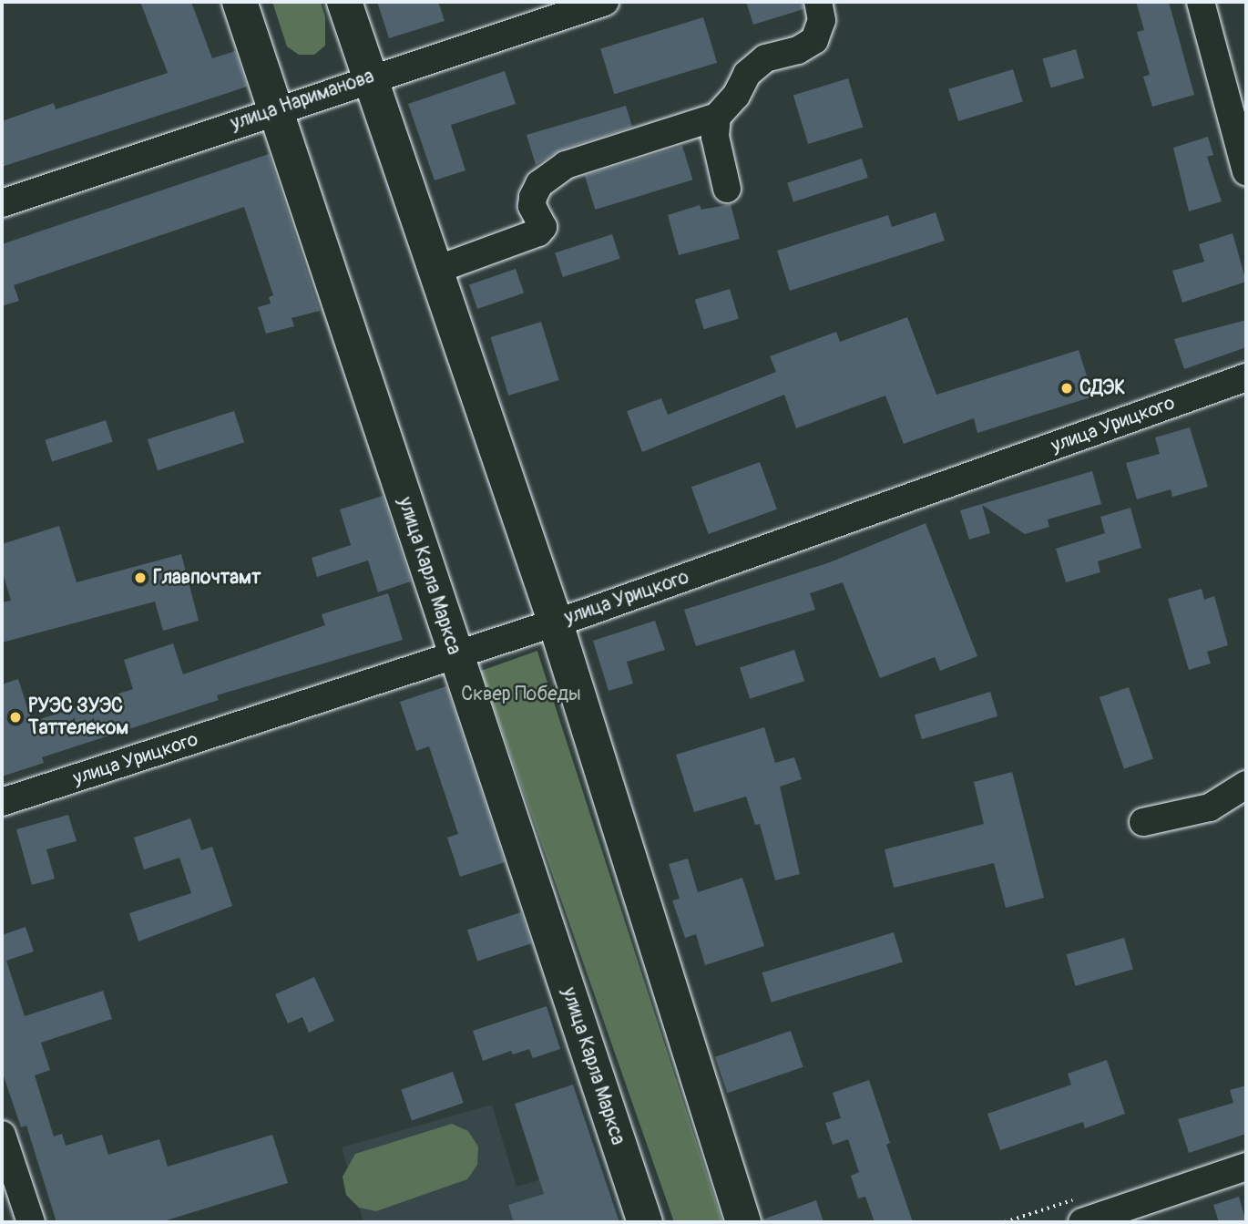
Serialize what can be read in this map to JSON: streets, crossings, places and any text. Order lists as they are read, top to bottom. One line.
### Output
{"streets":{"main road":["улица Карла Маркса"],"street":["улица Нариманова","улица Урицкого"]},"crossings":[["улица Нариманова","улица Карла Маркса"],["улица Урицкого","улица Карла Маркса"]],"parks":["Сквер Победы"],"places":["СДЭК","Главпочтамт","РУЭС ЗУЭС Таттелеком"]}
